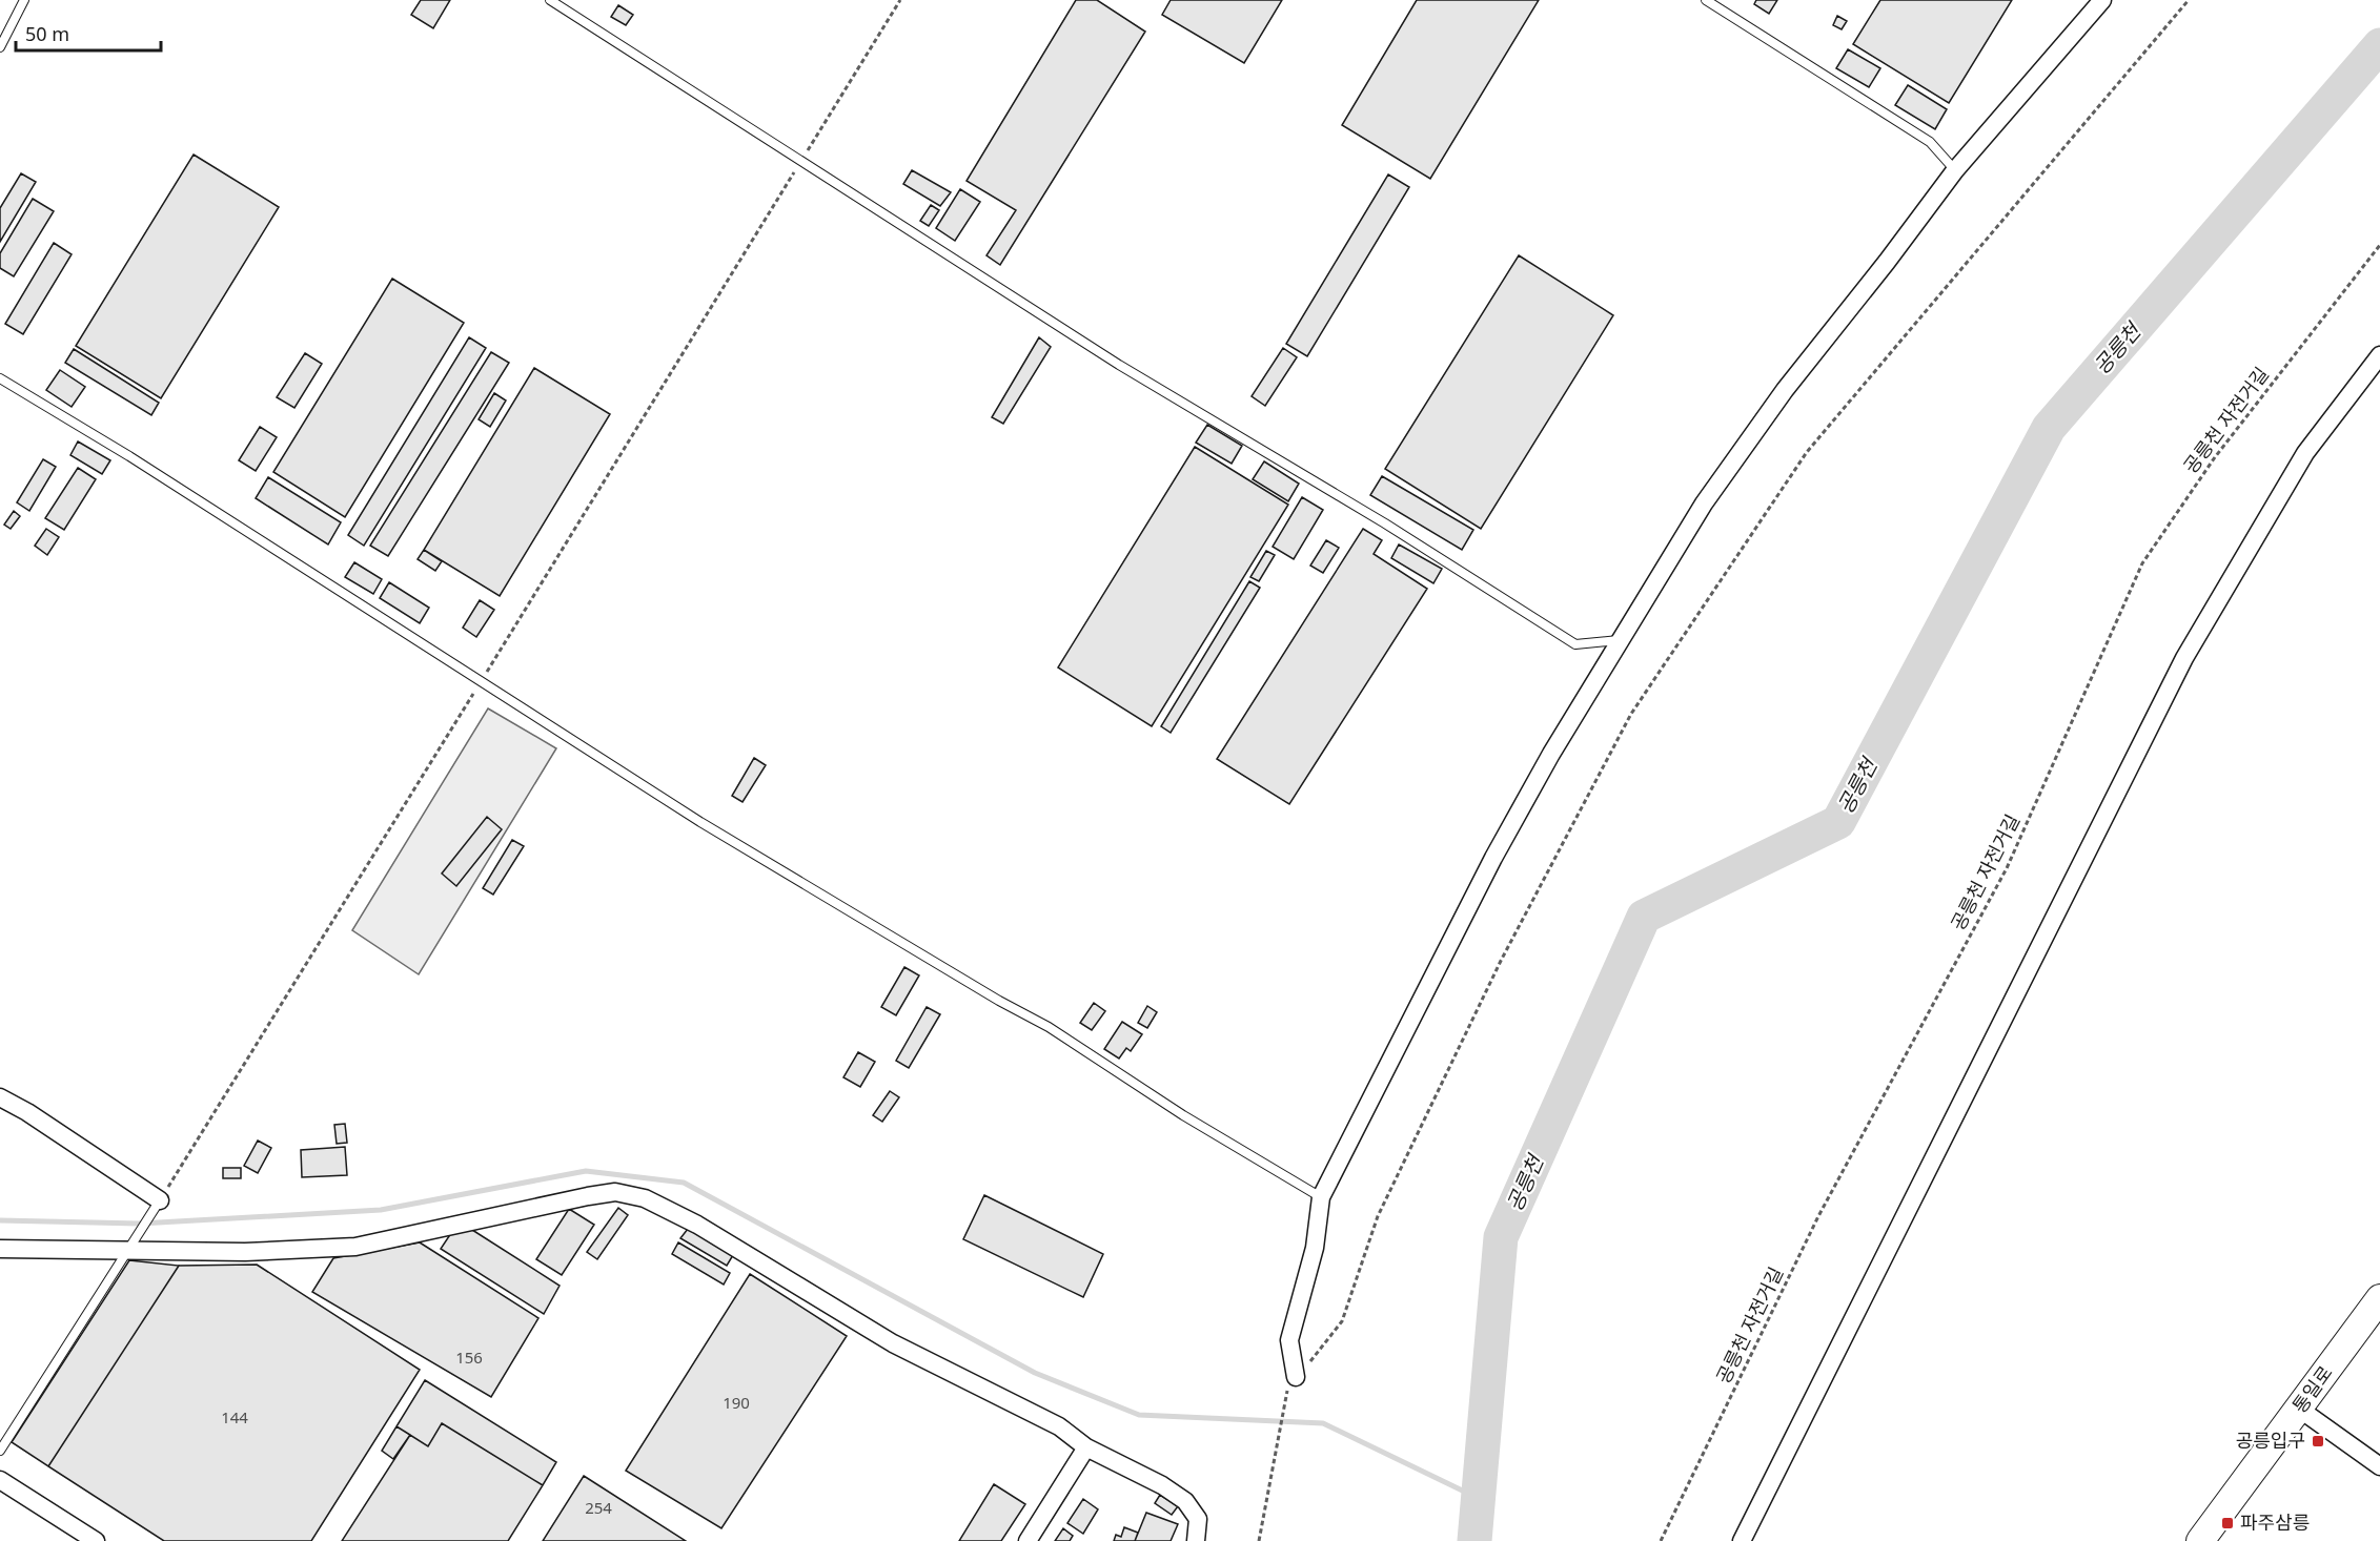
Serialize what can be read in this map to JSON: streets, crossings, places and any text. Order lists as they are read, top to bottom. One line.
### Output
{"streets":{"main road":["통일로"],"path":["공릉천 자전거길"]},"water":["공릉천"],"places":{"transit":["공릉입구","파주삼릉"]},"house_numbers":["156","190","144","254"],"scale_bar":"50 m"}
